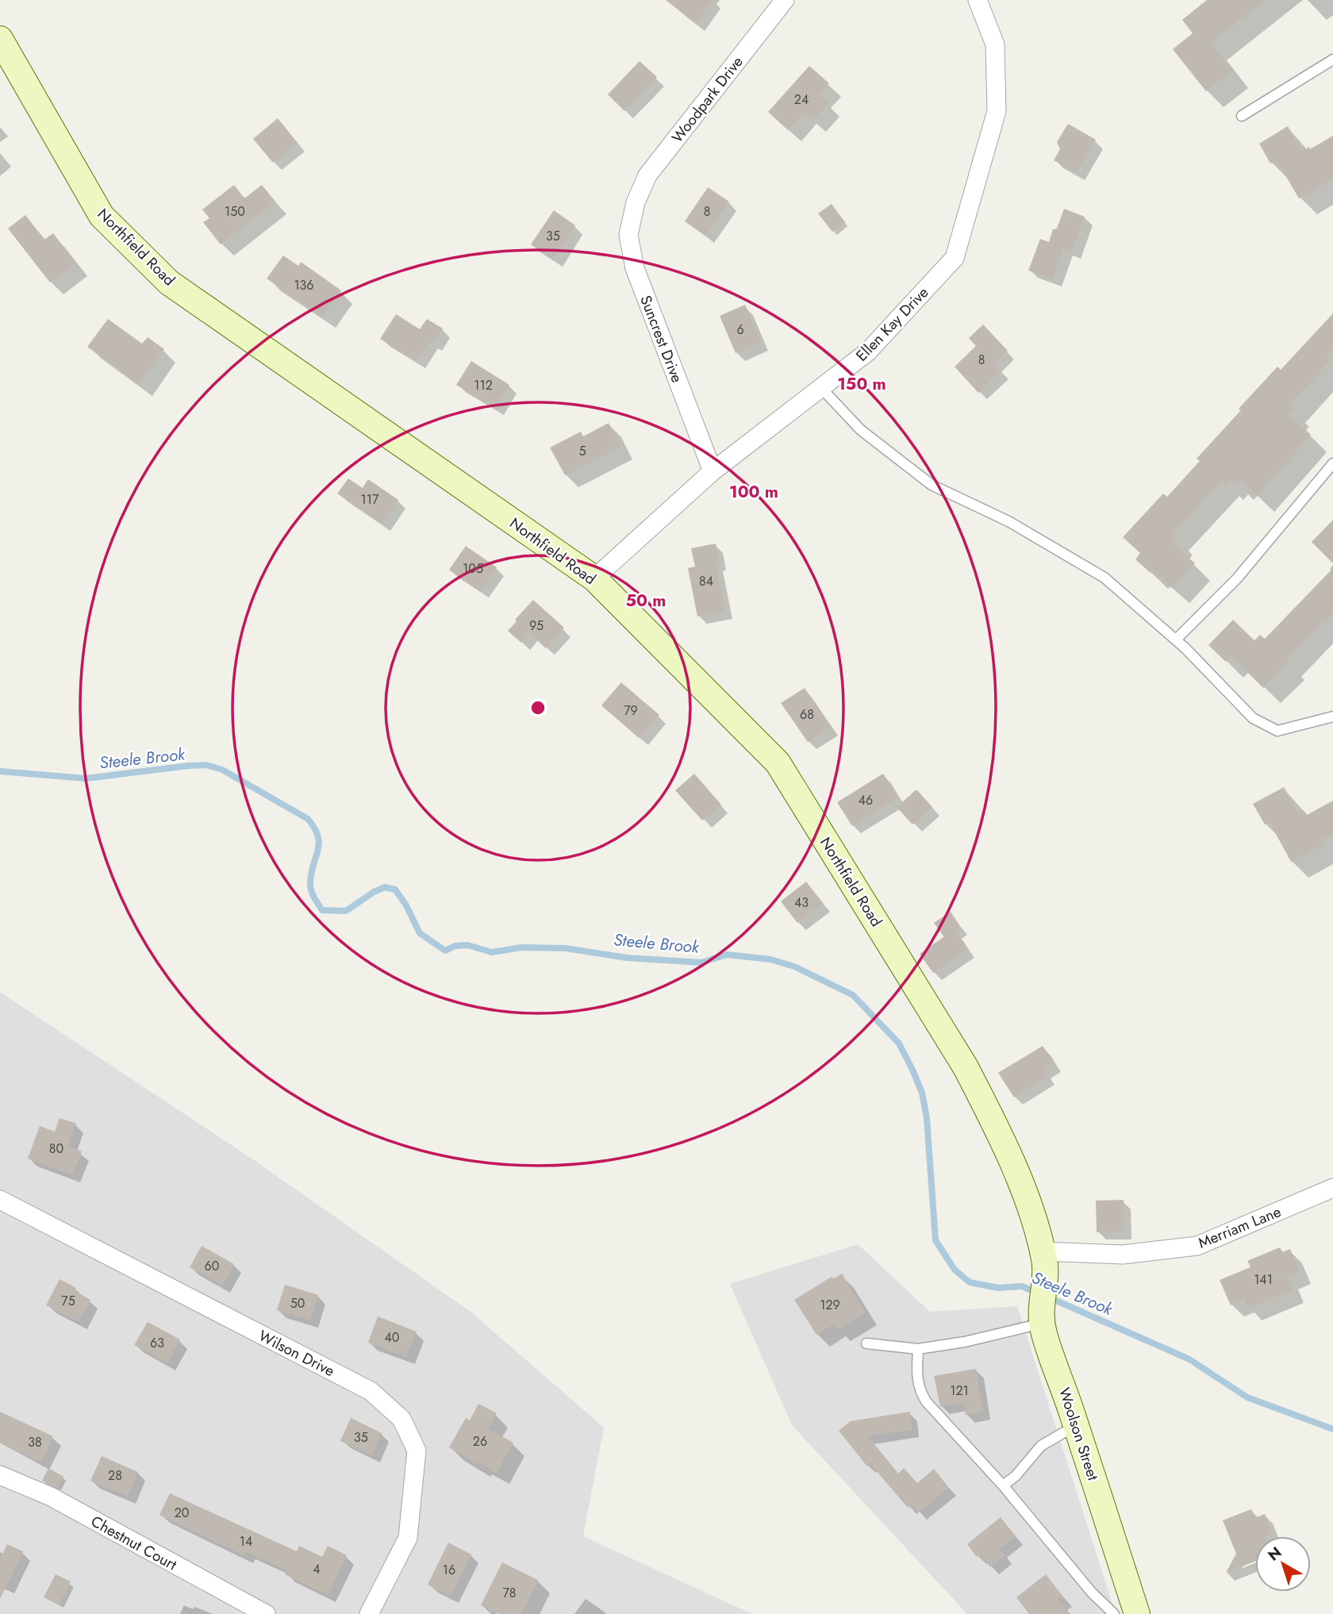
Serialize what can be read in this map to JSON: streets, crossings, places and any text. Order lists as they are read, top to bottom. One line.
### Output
{"streets":{"street":["Woodpark Drive","Northfield Road","Ellen Kay Drive","Suncrest Drive","Merriam Lane","Wilson Drive","Woolson Street","Chestnut Court"]},"crossings":[["Woodpark Drive","Suncrest Drive"],["Northfield Road","Ellen Kay Drive"],["Northfield Road","Merriam Lane"],["Northfield Road","Woolson Street"],["Ellen Kay Drive","Suncrest Drive"],["Merriam Lane","Woolson Street"]],"water":["Steele Brook"],"house_numbers":["24","150","8","35","136","6","8","112","5","117","105","84","95","79","68","46","43","80","60","141","75","50","129","40","63","121","35","26","38","28","20","14","4","16","78"],"north":"top left","rings":["150 m","100 m","50 m"]}
